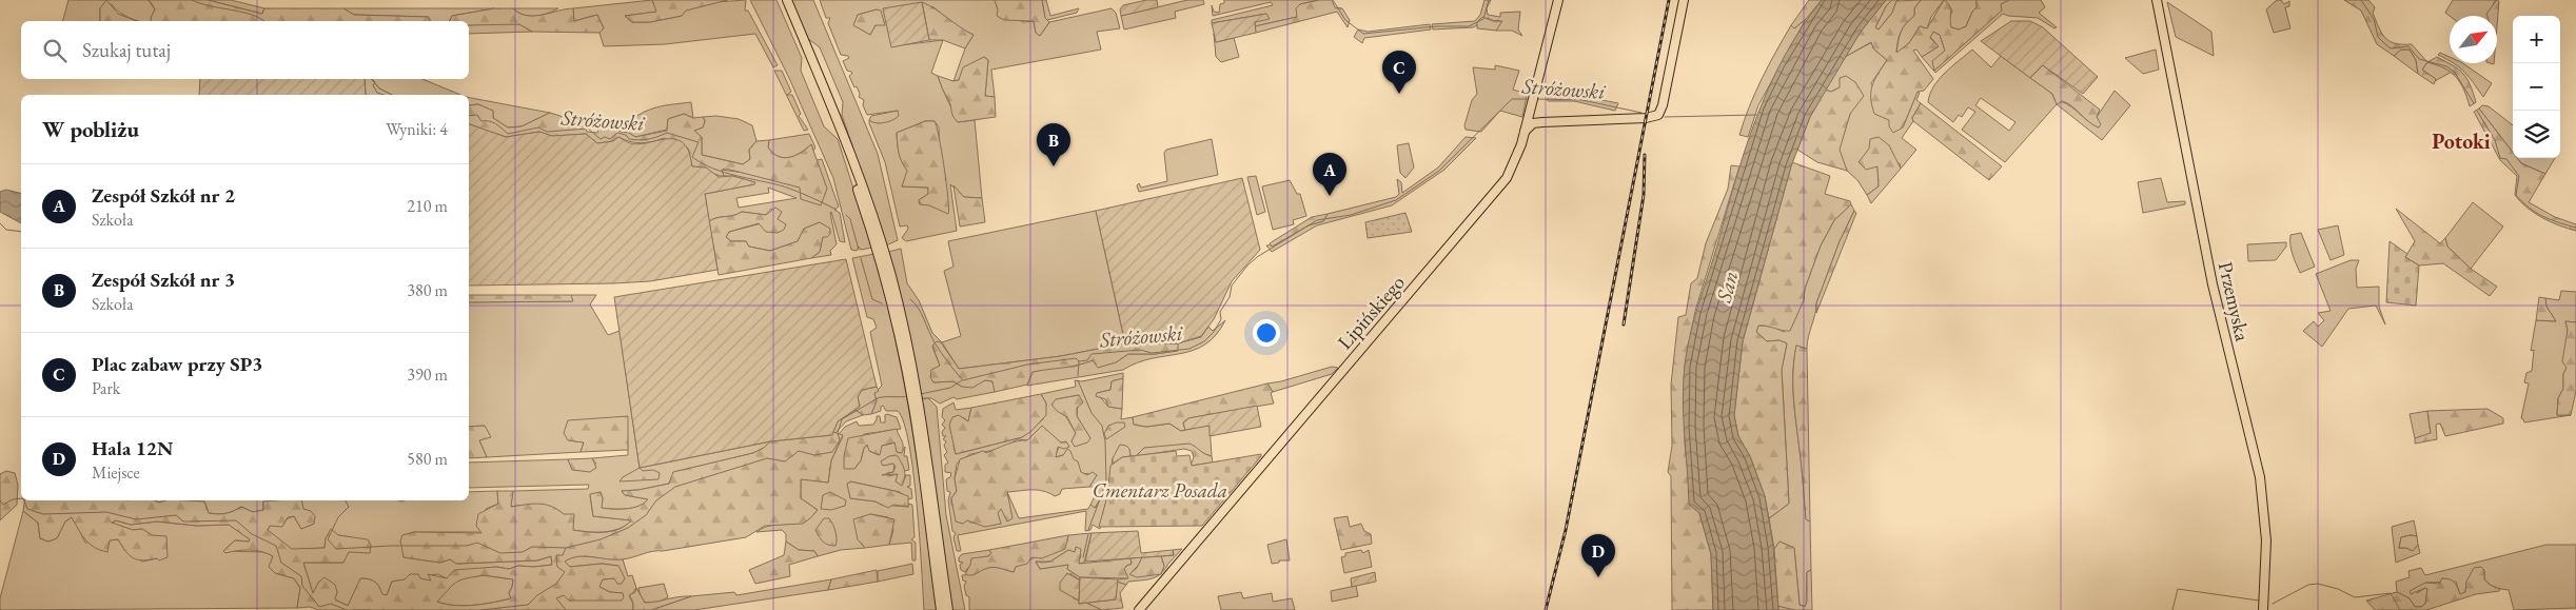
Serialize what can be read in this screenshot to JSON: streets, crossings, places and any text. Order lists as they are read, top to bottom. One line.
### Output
{"streets":{"main road":["Przemyska","Lipińskiego"]},"districts":["Potoki"],"water":["Stróżowski","San"],"parks":["Cmentarz Posada"],"north":"top right","page":{"map_buttons":["+","−"],"search":"Szukaj tutaj","pins":["C","B","A","D"],"heading":["W pobliżu","Wyniki: 4"],"list":[{"mark":"A","name":"Zespół Szkół nr 2","note":"Szkoła","value":"210 m"},{"mark":"B","name":"Zespół Szkół nr 3","note":"Szkoła","value":"380 m"},{"mark":"C","name":"Plac zabaw przy SP3","note":"Park","value":"390 m"},{"mark":"D","name":"Hala 12N","note":"Miejsce","value":"580 m"}]}}
